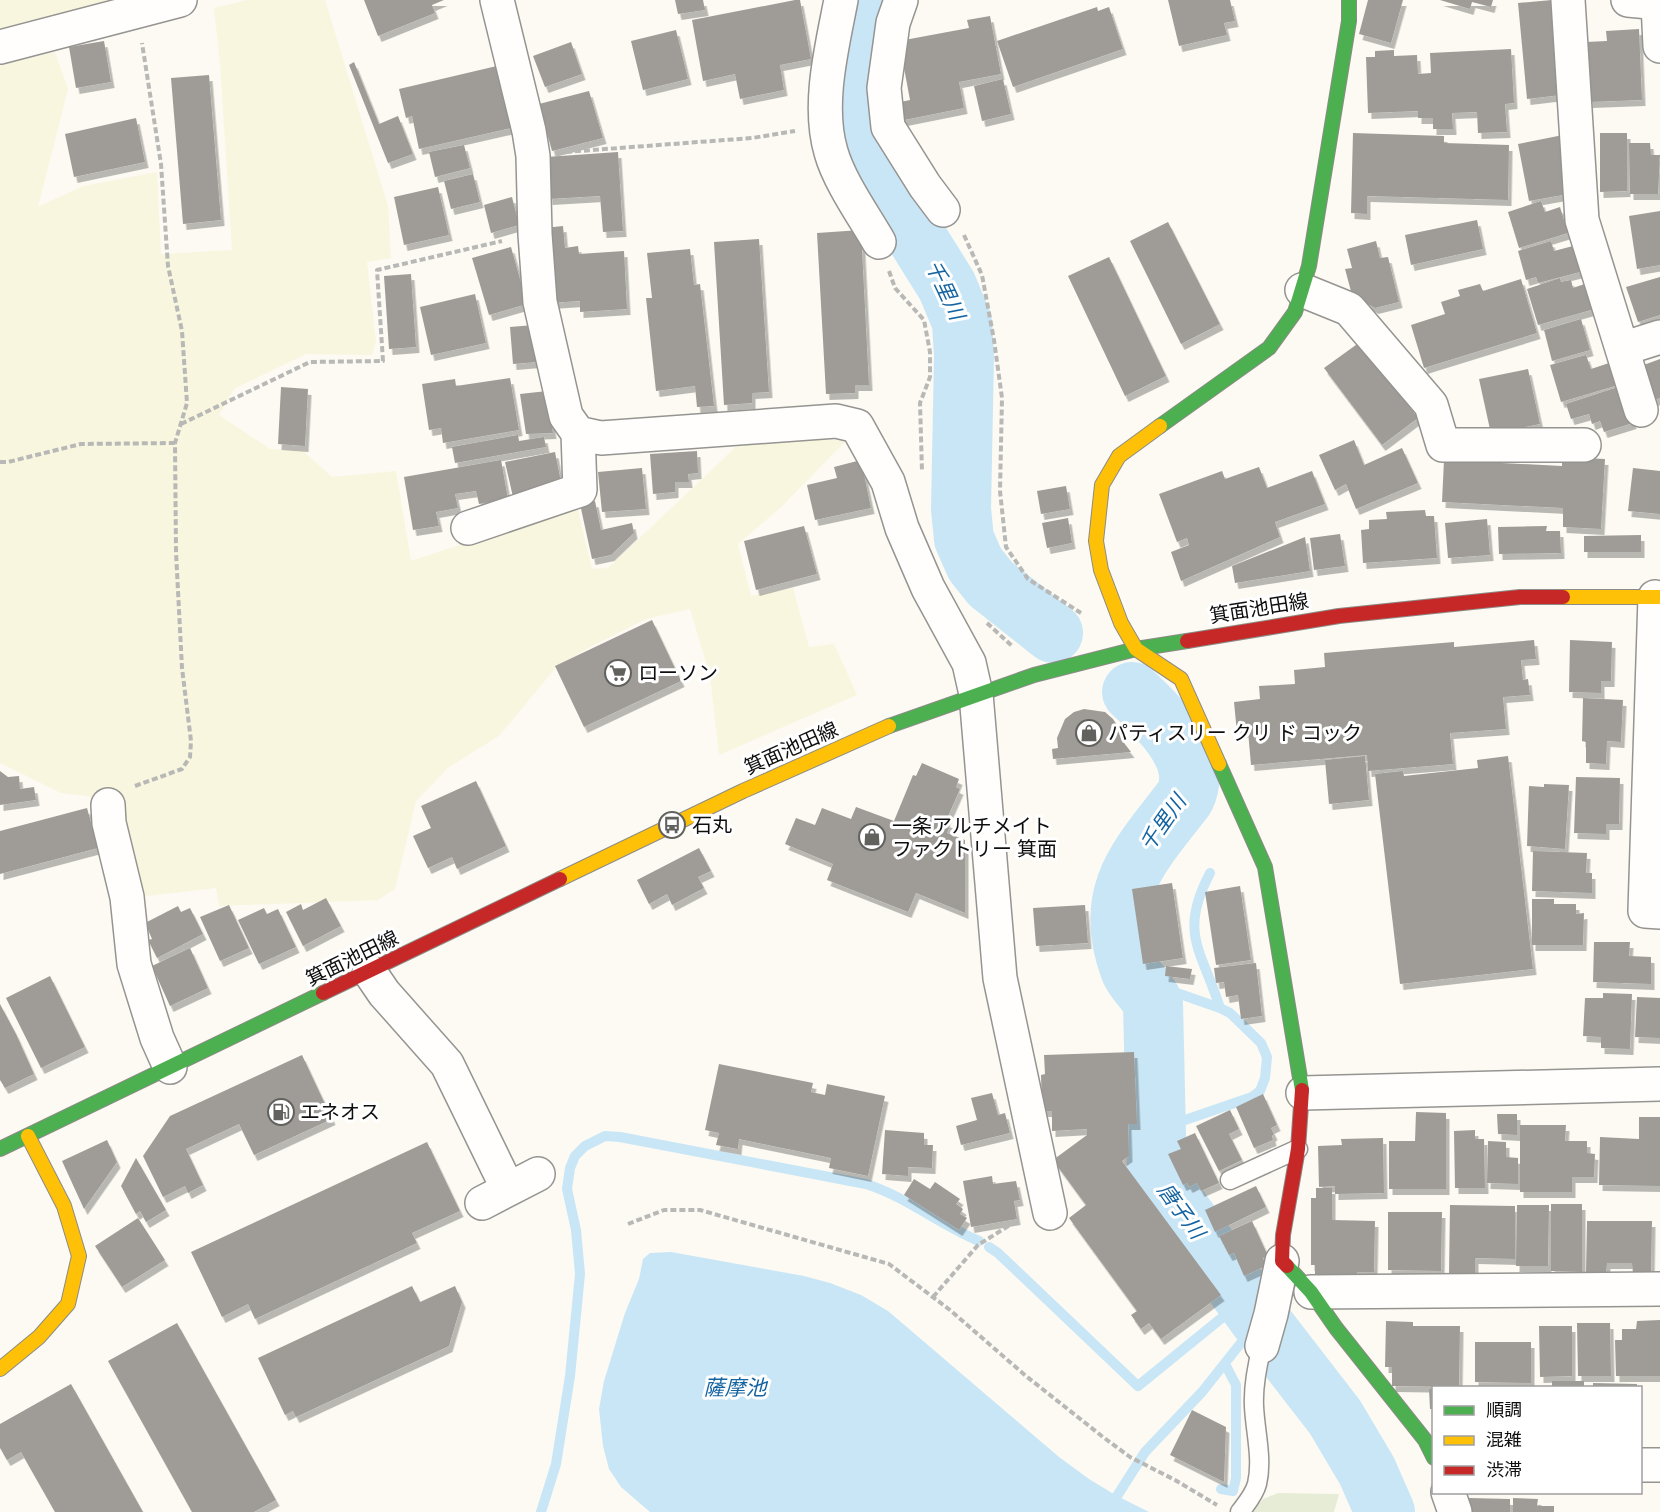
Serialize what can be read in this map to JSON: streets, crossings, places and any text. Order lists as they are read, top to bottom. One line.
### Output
{"streets":{"street":["箕面池田線"]},"water":["千里川","唐子川","薩摩池"],"places":{"supermarket":["ローソン"],"shop":["パティスリー クリ ド コック","一条アルチメイト ファクトリー 箕面"],"bus stop":["石丸"],"fuel station":["エネオス"]},"legend":["順調","混雑","渋滞"]}
